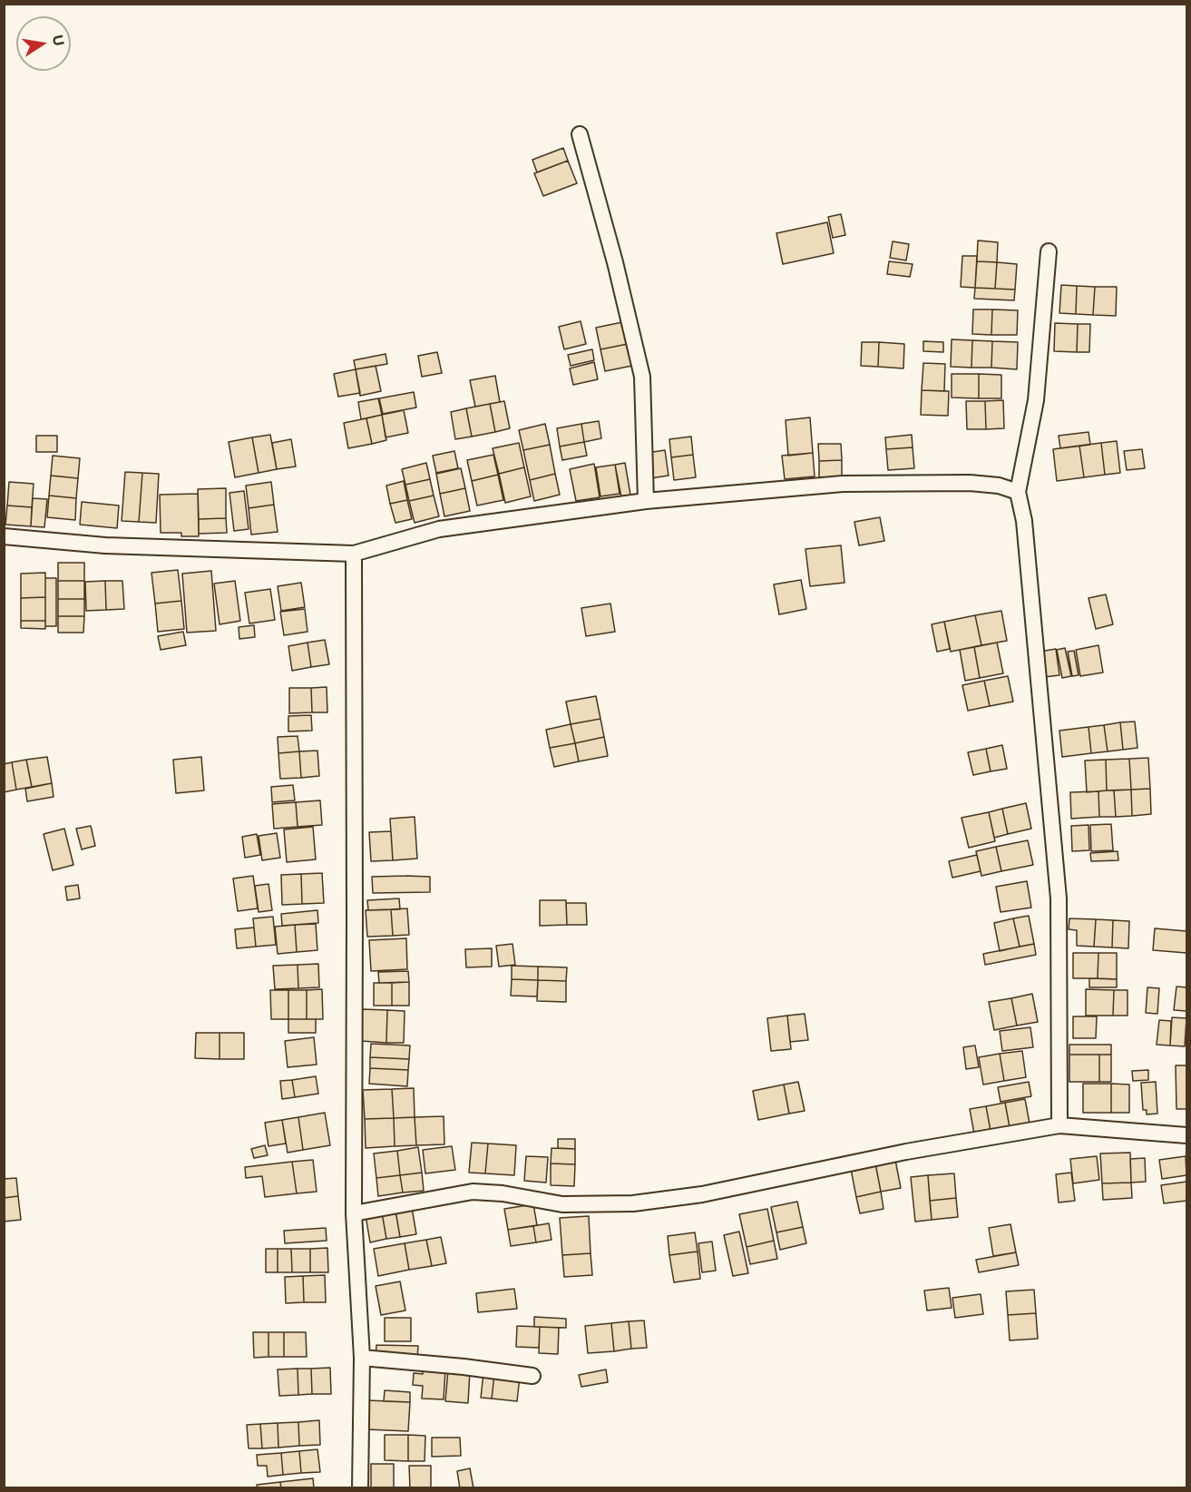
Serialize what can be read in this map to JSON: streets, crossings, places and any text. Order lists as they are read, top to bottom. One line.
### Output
{"north":"right"}
